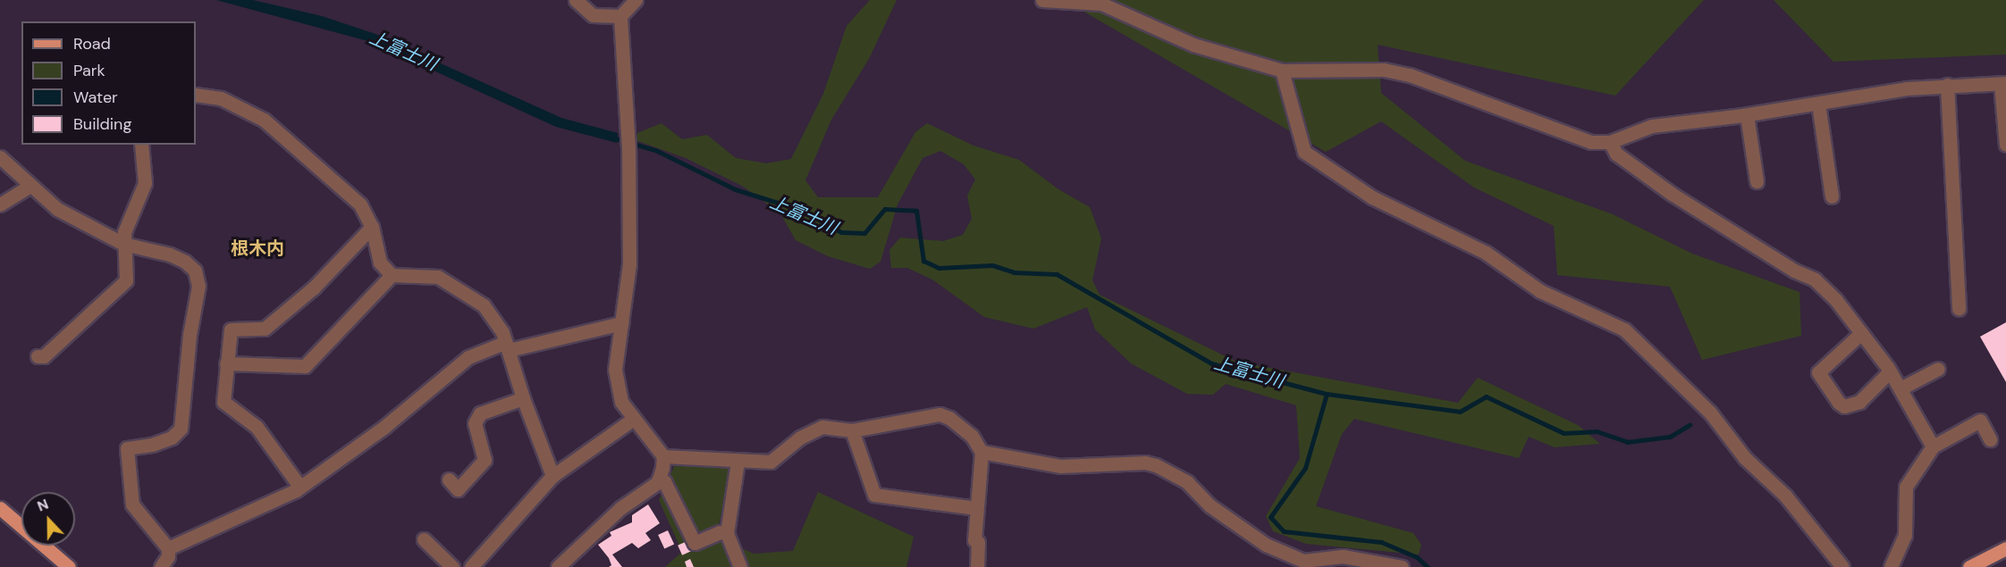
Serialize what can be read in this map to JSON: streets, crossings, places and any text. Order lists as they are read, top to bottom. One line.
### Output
{"districts":["根木内"],"water":["上富士川"],"legend":["Road","Park","Water","Building"],"north":"top"}
